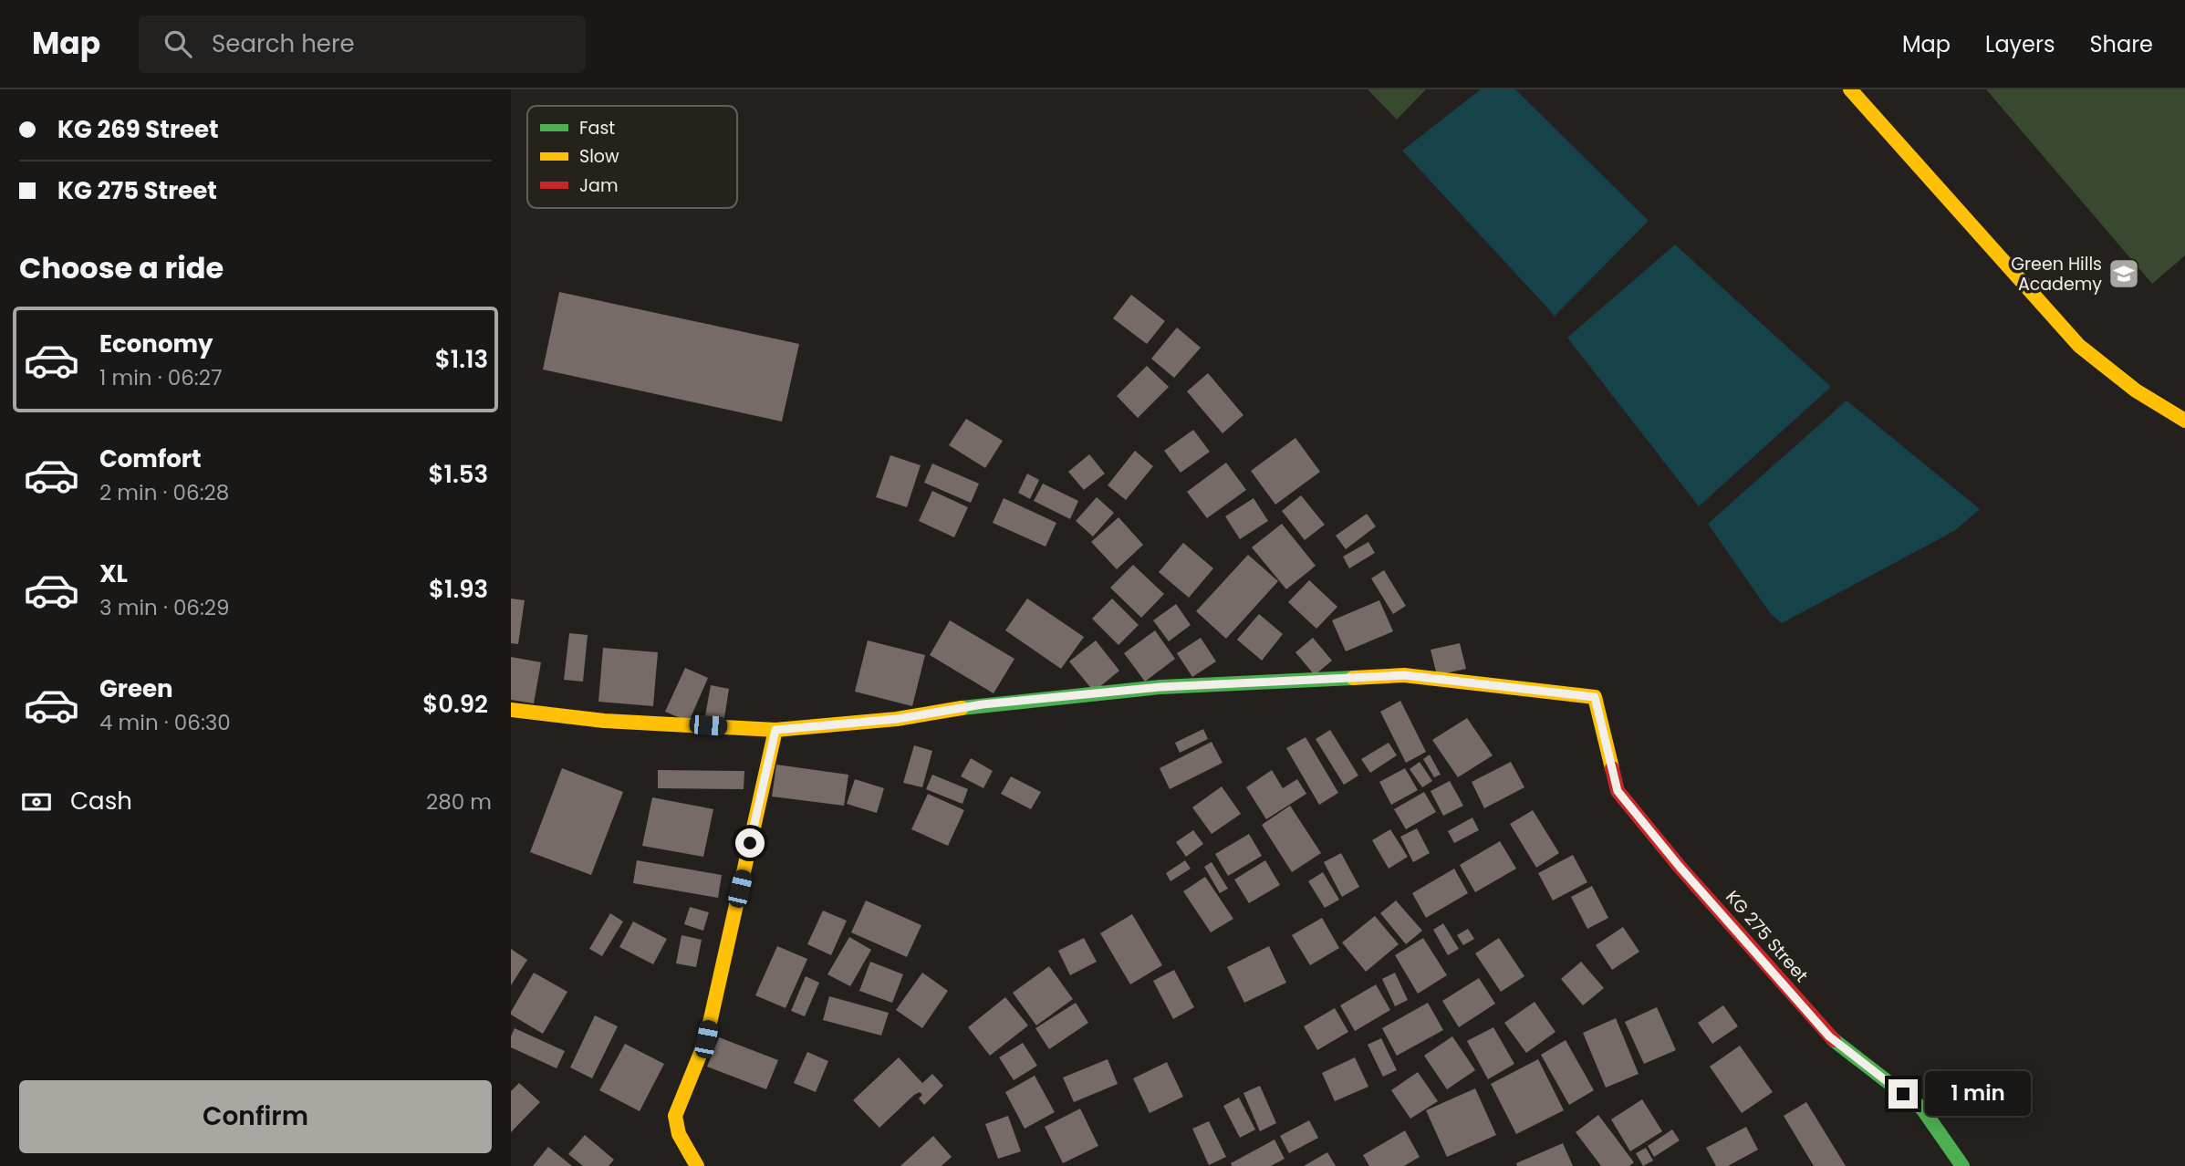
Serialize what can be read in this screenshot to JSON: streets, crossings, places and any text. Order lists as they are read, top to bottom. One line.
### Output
{"streets":{"street":["KG 275 Street"]},"places":{"school or university":["Green Hills Academy"]},"legend":["Fast","Slow","Jam"],"page":{"header":"Map","search":"Search here","nav":["Map","Layers","Share"],"banner":["KG 269 Street","KG 275 Street"],"heading":"Choose a ride","list":[{"name":"Economy","note":"1 min · 06:27","value":"$1.13"},{"name":"Comfort","note":"2 min · 06:28","value":"$1.53"},{"name":"XL","note":"3 min · 06:29","value":"$1.93"},{"name":"Green","note":"4 min · 06:30","value":"$0.92"}],"pay":["Cash","280 m"],"buttons":"Confirm","bubble":"1 min"}}
